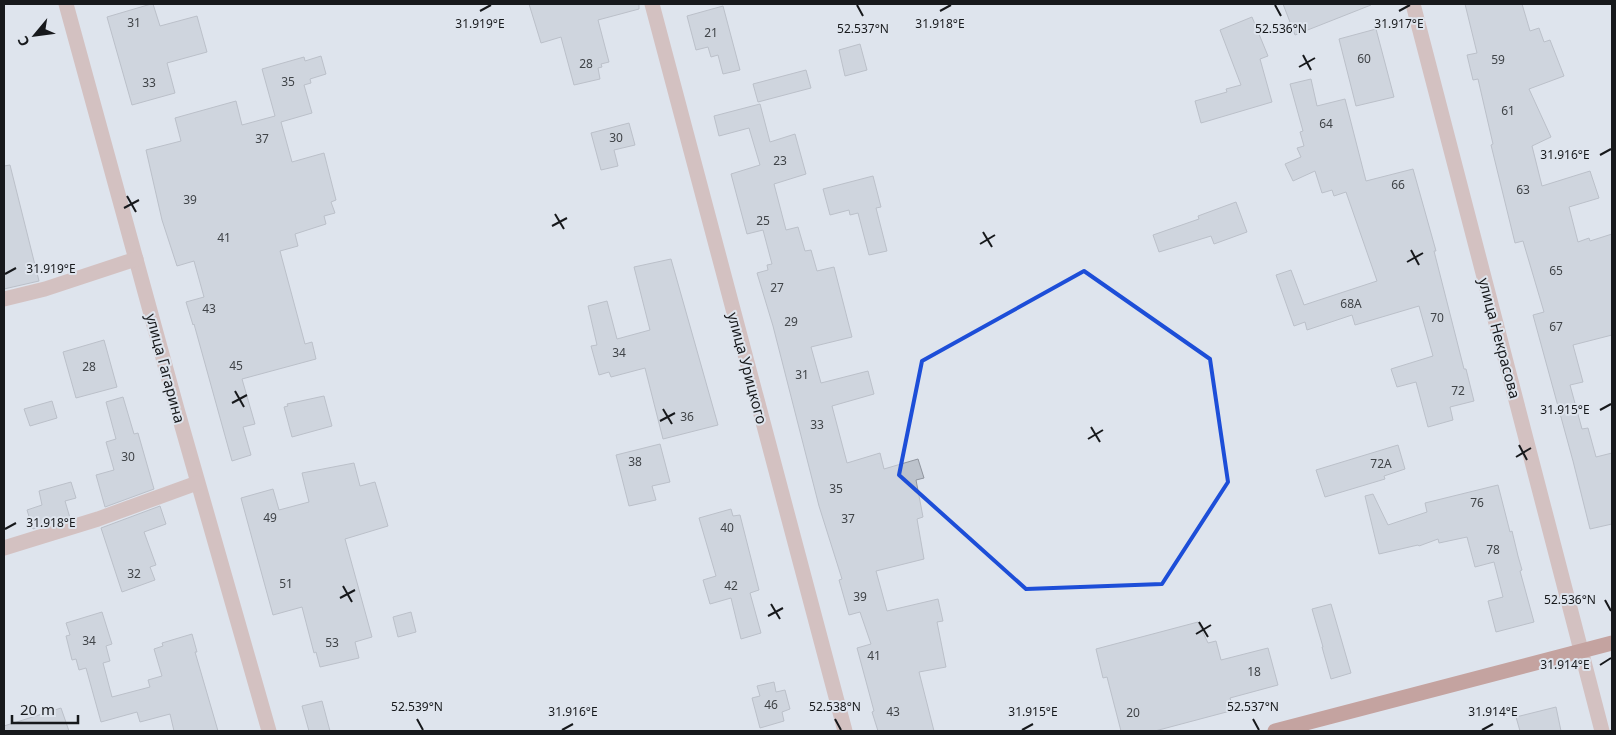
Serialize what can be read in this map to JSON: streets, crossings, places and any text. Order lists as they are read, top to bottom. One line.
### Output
{"streets":{"street":["улица Некрасова","улица Гагарина","улица Урицкого"]},"house_numbers":["31","21","60","59","28","35","33","61","64","30","37","23","66","63","39","25","41","65","27","68А","43","70","29","67","34","45","28","31","72","36","33","30","38","72А","35","76","49","37","40","78","32","51","42","39","34","53","41","18","46","43","20"],"scale_bar":"20 m","north":"bottom left","coordinates":["31.919°E","31.918°E","31.917°E","52.537°N","52.536°N","31.916°E","31.915°E","31.914°E","52.539°N","52.538°N"]}
